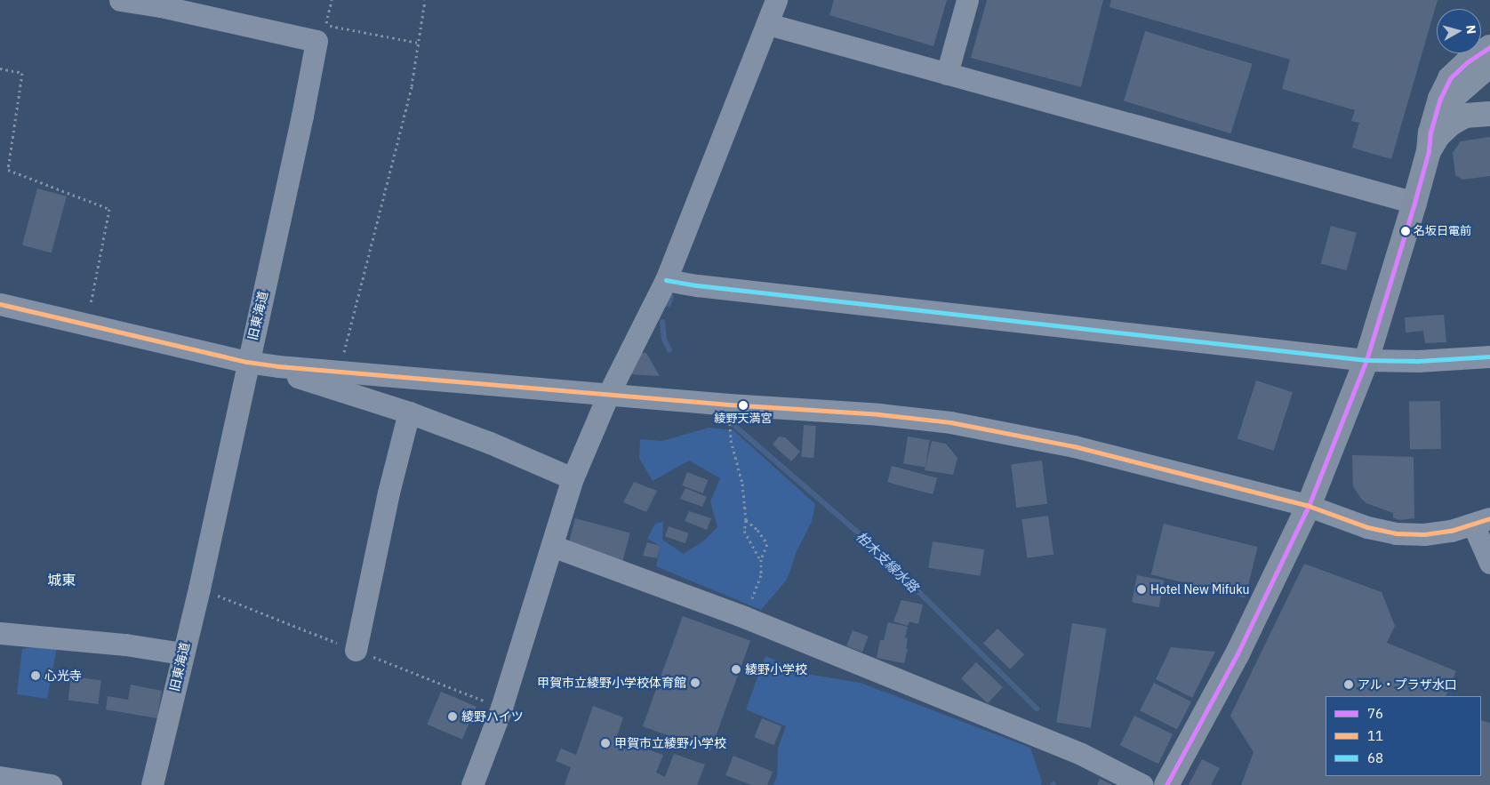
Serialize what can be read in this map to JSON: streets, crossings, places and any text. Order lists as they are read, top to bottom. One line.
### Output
{"streets":{"street":["旧東海道"]},"districts":["城東"],"water":["柏木支線水路"],"places":["名坂日電前","綾野天満宮","Hotel New Mifuku","綾野小学校","心光寺","甲賀市立綾野小学校体育館","アル・プラザ水口","綾野ハイツ","甲賀市立綾野小学校"],"lines":["transit line 76","transit line 68","transit line 11"],"legend":["76","11","68"],"north":"right"}
